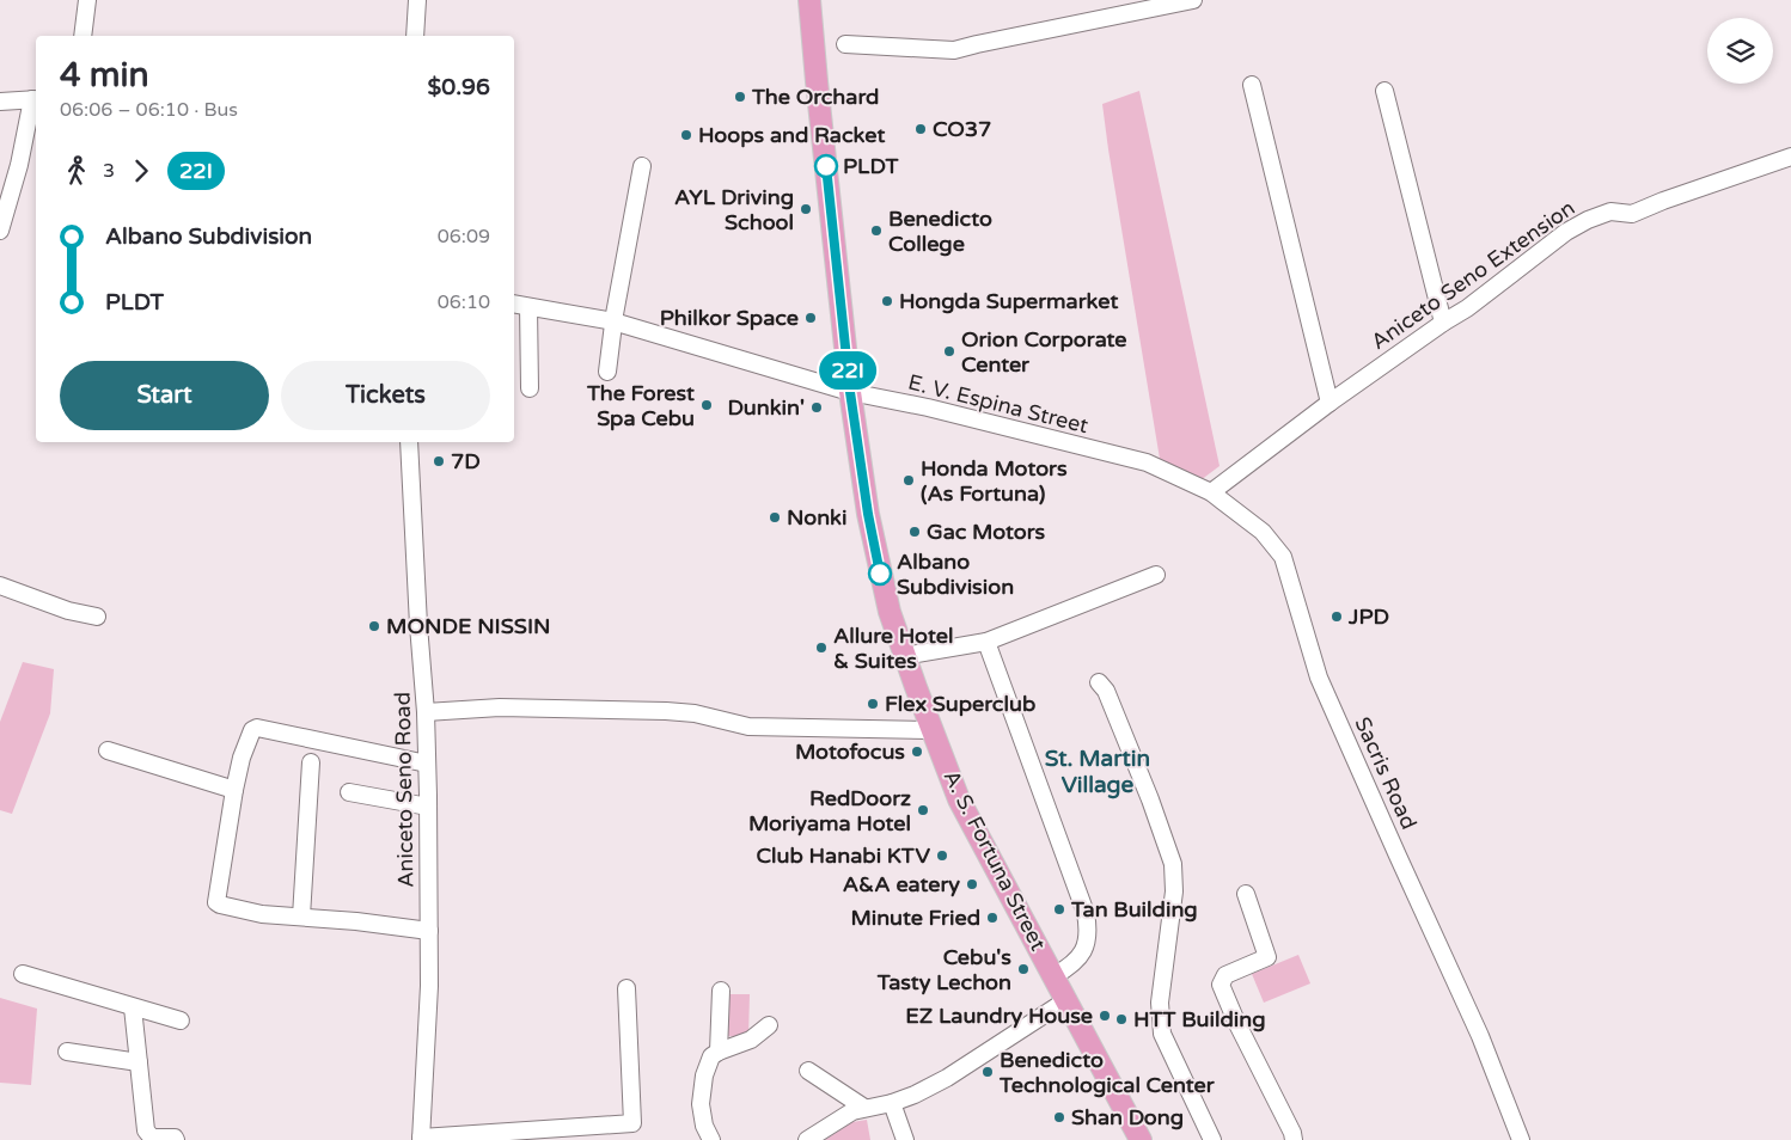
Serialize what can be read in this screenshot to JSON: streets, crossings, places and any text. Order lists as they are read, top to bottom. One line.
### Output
{"streets":{"main road":["A. S. Fortuna Street"],"street":["Aniceto Seno Extension","E. V. Espina Street","Sacris Road","Aniceto Seno Road"]},"crossings":[["Aniceto Seno Extension","Sacris Road"],["E. V. Espina Street","Sacris Road"],["E. V. Espina Street","A. S. Fortuna Street"]],"districts":["St. Martin Village"],"places":["The Orchard","CO37","Hoops and Racket","PLDT","AYL Driving School","Benedicto College","Hongda Supermarket","Philkor Space","Orion Corporate Center","The Forest Spa Cebu","Dunkin'","7D","Honda Motors (As Fortuna)","Nonki","Gac Motors","Albano Subdivision","JPD","MONDE NISSIN","Allure Hotel & Suites","Flex Superclub","Motofocus","RedDoorz Moriyama Hotel","Club Hanabi KTV","A&A eatery","Tan Building","Minute Fried","Cebu's Tasty Lechon","EZ Laundry House","HTT Building","Benedicto Technological Center","Shan Dong"],"lines":["bus line 22I"],"page":{"on_map":"22I","heading":["4 min","06:06 – 06:10 · Bus","$0.96"],"legs":["3","22I"],"list":[{"name":"Albano Subdivision","value":"06:09"},{"name":"PLDT","value":"06:10"}],"buttons":["Start","Tickets"]}}
